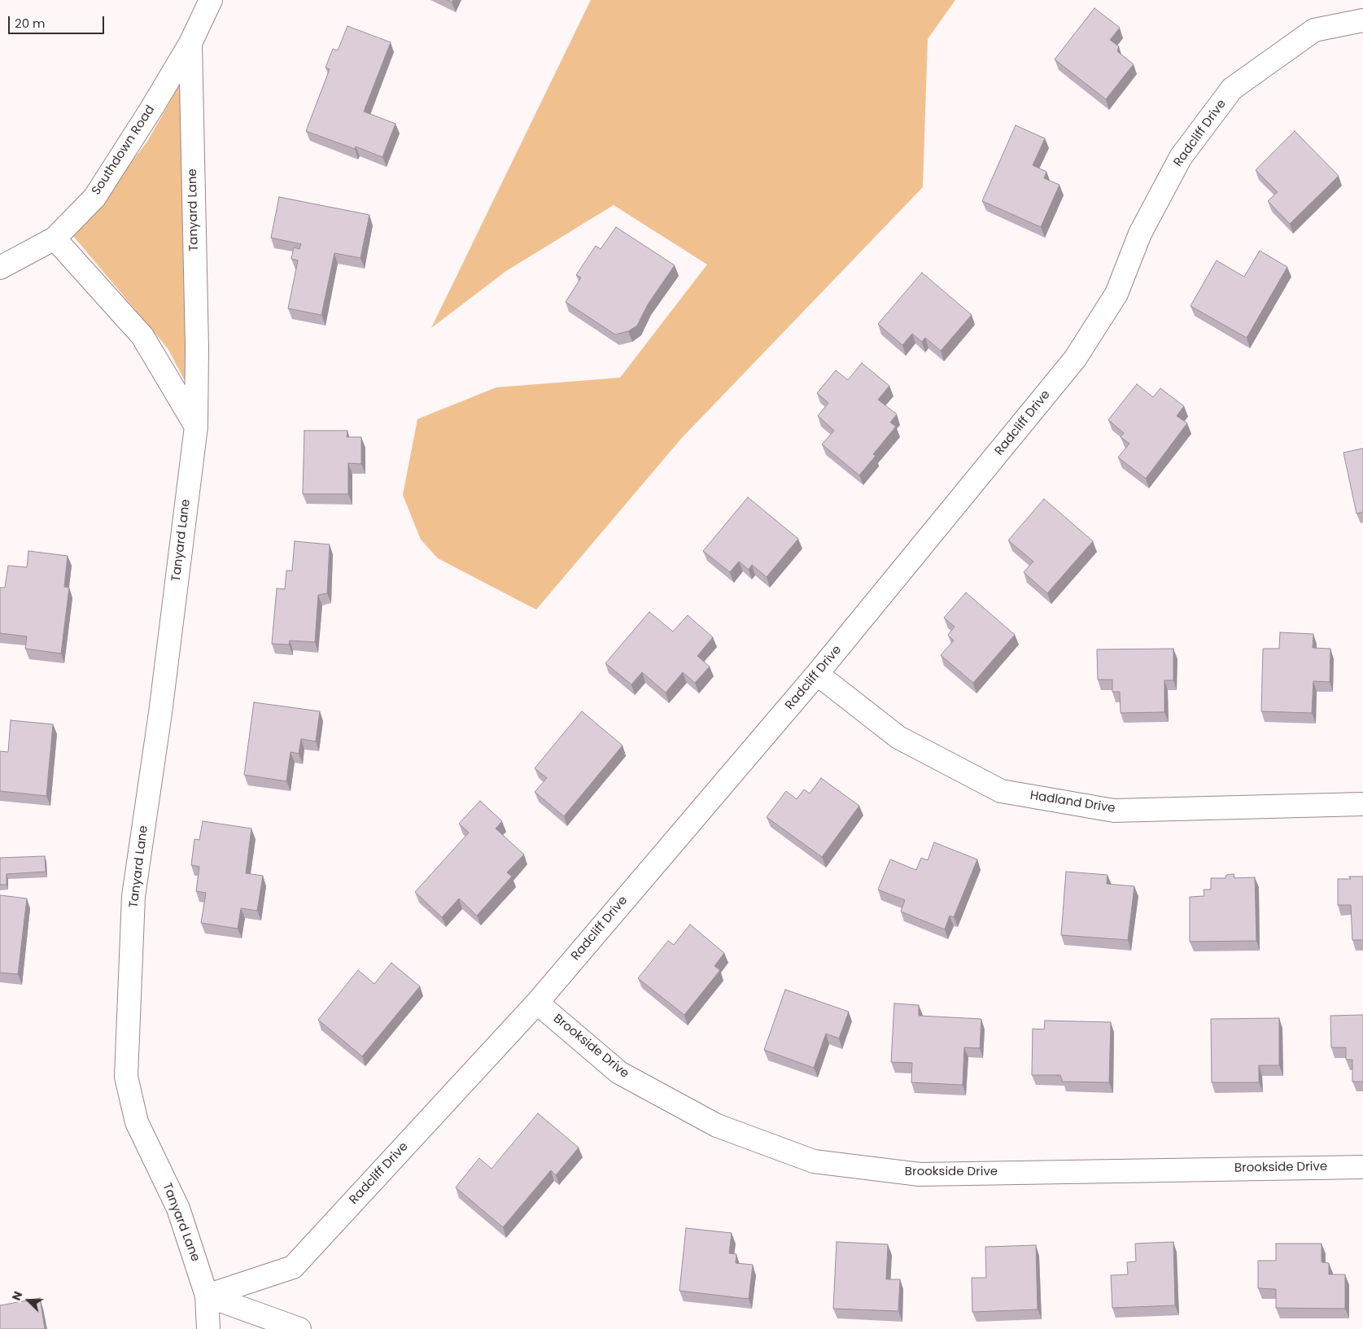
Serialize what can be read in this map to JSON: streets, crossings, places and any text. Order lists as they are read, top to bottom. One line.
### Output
{"streets":{"street":["Radcliff Drive","Southdown Road","Tanyard Lane","Hadland Drive","Brookside Drive"]},"crossings":[["Radcliff Drive","Tanyard Lane"],["Radcliff Drive","Hadland Drive"],["Radcliff Drive","Brookside Drive"],["Southdown Road","Tanyard Lane"]],"scale_bar":"20 m","north":"left"}
